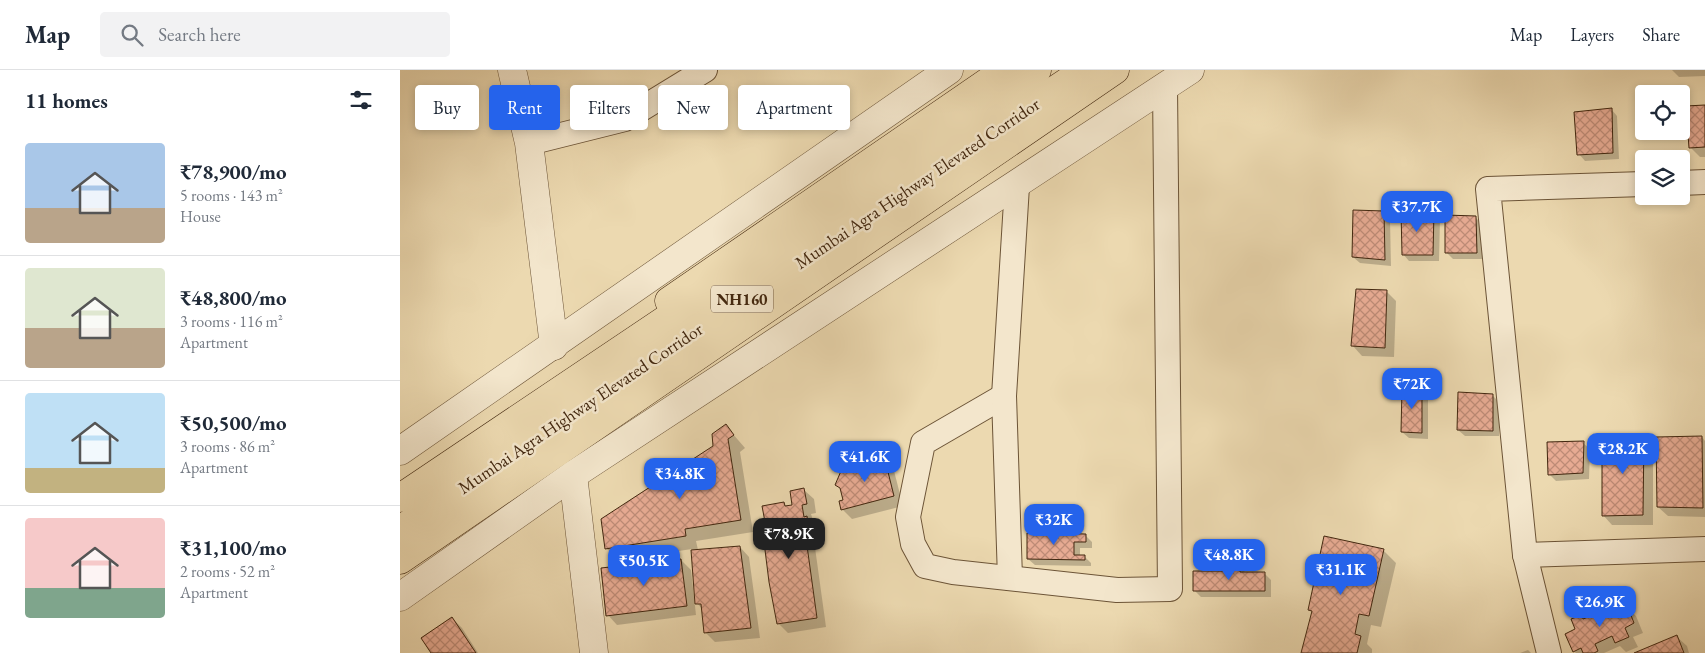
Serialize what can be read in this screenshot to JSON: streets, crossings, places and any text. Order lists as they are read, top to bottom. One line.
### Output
{"streets":{"main road":["Mumbai Agra Highway Elevated Corridor","NH160"]},"page":{"header":"Map","search":"Search here","nav":["Map","Layers","Share"],"heading":"11 homes","chip":["Buy","Rent","Filters","New","Apartment"],"list":[{"name":"₹78,900/mo","note":"5 rooms · 143 m² · House"},{"name":"₹48,800/mo","note":"3 rooms · 116 m² · Apartment"},{"name":"₹50,500/mo","note":"3 rooms · 86 m² · Apartment"},{"name":"₹31,100/mo","note":"2 rooms · 52 m² · Apartment"}],"price":["₹37.7K","₹72K","₹28.2K","₹41.6K","₹34.8K","₹32K","₹78.9K","₹48.8K","₹50.5K","₹31.1K","₹26.9K"]}}
